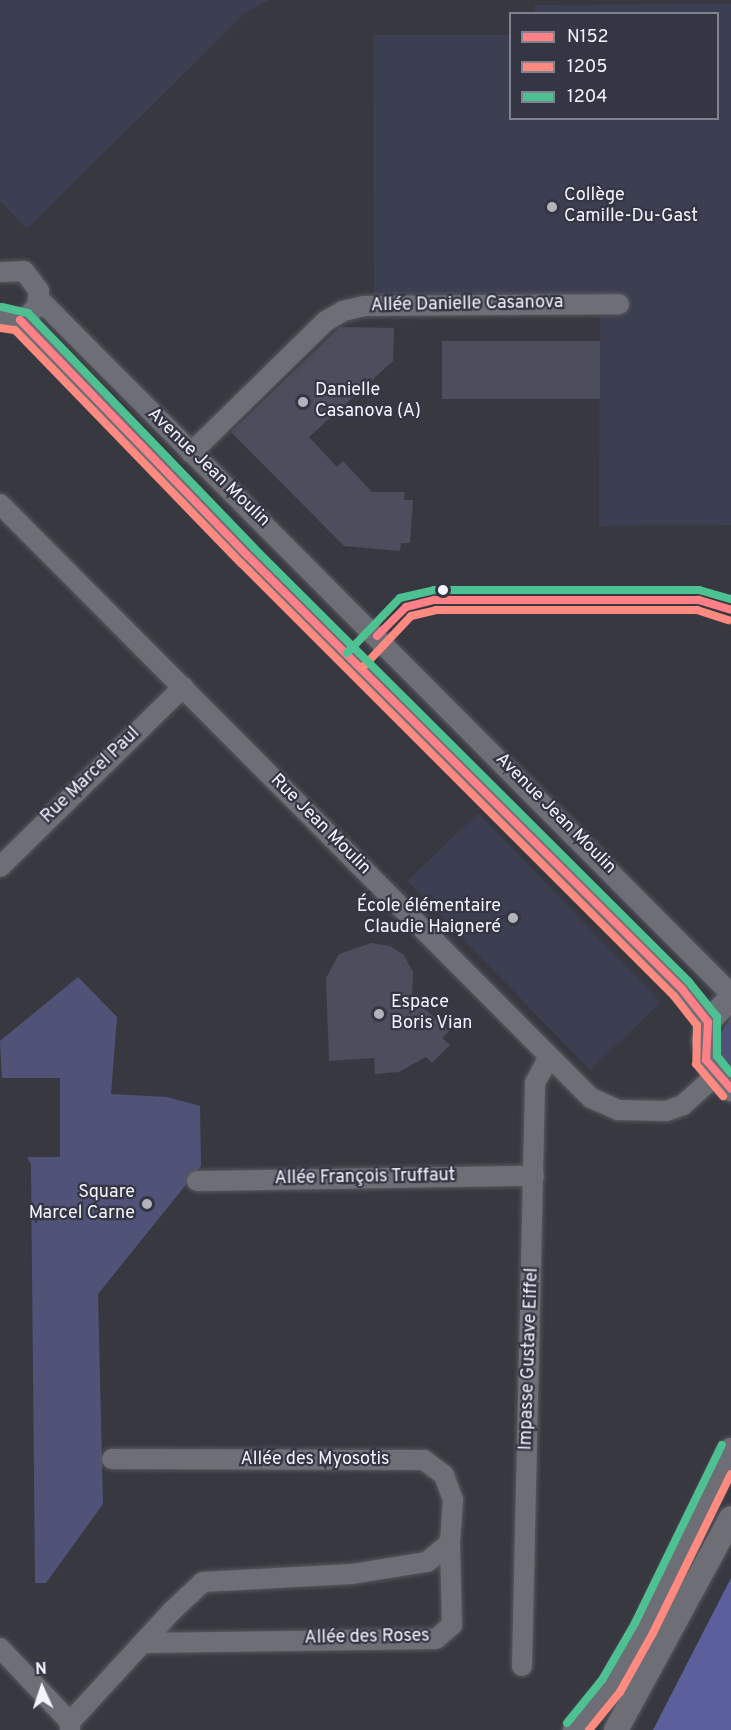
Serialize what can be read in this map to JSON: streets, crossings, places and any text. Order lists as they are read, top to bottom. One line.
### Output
{"streets":{"street":["Allée Danielle Casanova","Avenue Jean Moulin","Rue Marcel Paul","Rue Jean Moulin","Allée François Truffaut","Impasse Gustave Eiffel","Allée des Myosotis","Allée des Roses"]},"crossings":[["Allée Danielle Casanova","Avenue Jean Moulin"],["Rue Marcel Paul","Rue Jean Moulin"],["Rue Jean Moulin","Impasse Gustave Eiffel"],["Allée François Truffaut","Impasse Gustave Eiffel"],["Allée des Myosotis","Allée des Roses"]],"places":["Collège Camille-Du-Gast","Danielle Casanova (A)","École élémentaire Claudie Haigneré","Espace Boris Vian","Square Marcel Carne"],"lines":["transit line 1204","transit line N152","transit line 1205"],"legend":["N152","1205","1204"],"north":"top"}
